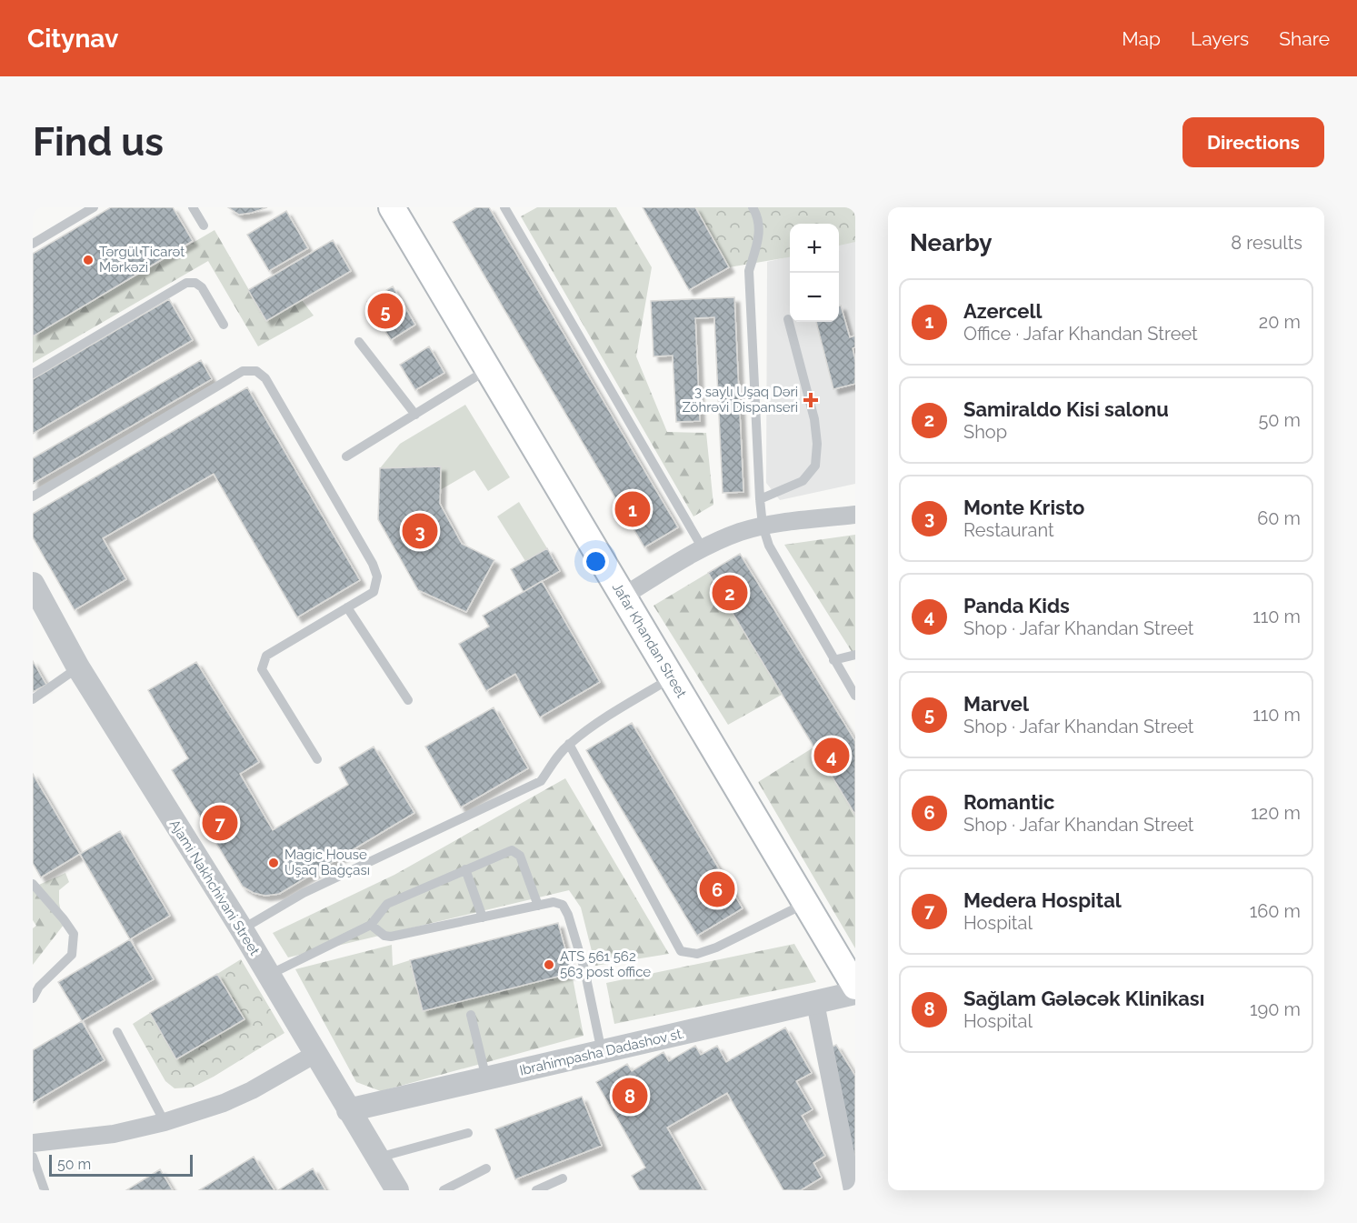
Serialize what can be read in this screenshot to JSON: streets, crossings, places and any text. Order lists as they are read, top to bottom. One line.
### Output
{"streets":{"main road":["Jafar Khandan Street"],"street":["Ajami Nakhchivani Street","Ibrahimpasha Dadashov st."]},"crossings":[["Ajami Nakhchivani Street","Ibrahimpasha Dadashov st."]],"places":{"other":["Tərgül Ticarət Mərkəzi","Magic House Uşaq Bağçası","ATS 561 562 563 post office"],"health":["3 saylı Uşaq Dəri Zöhrəvi Dispanseri"]},"scale_bar":"50 m","page":{"header":"Citynav","nav":["Map","Layers","Share"],"buttons":"Directions","title":"Find us","heading":["Nearby","8 results"],"map_buttons":["+","−"],"list":[{"mark":"1","name":"Azercell","note":"Office · Jafar Khandan Street","value":"20 m"},{"mark":"2","name":"Samiraldo Kisi salonu","note":"Shop","value":"50 m"},{"mark":"3","name":"Monte Kristo","note":"Restaurant","value":"60 m"},{"mark":"4","name":"Panda Kids","note":"Shop · Jafar Khandan Street","value":"110 m"},{"mark":"5","name":"Marvel","note":"Shop · Jafar Khandan Street","value":"110 m"},{"mark":"6","name":"Romantic","note":"Shop · Jafar Khandan Street","value":"120 m"},{"mark":"7","name":"Medera Hospital","note":"Hospital","value":"160 m"},{"mark":"8","name":"Sağlam Gələcək Klinikası","note":"Hospital","value":"190 m"}],"pins":["5","1","3","2","4","7","6","8"],"scale":"50 m"}}
